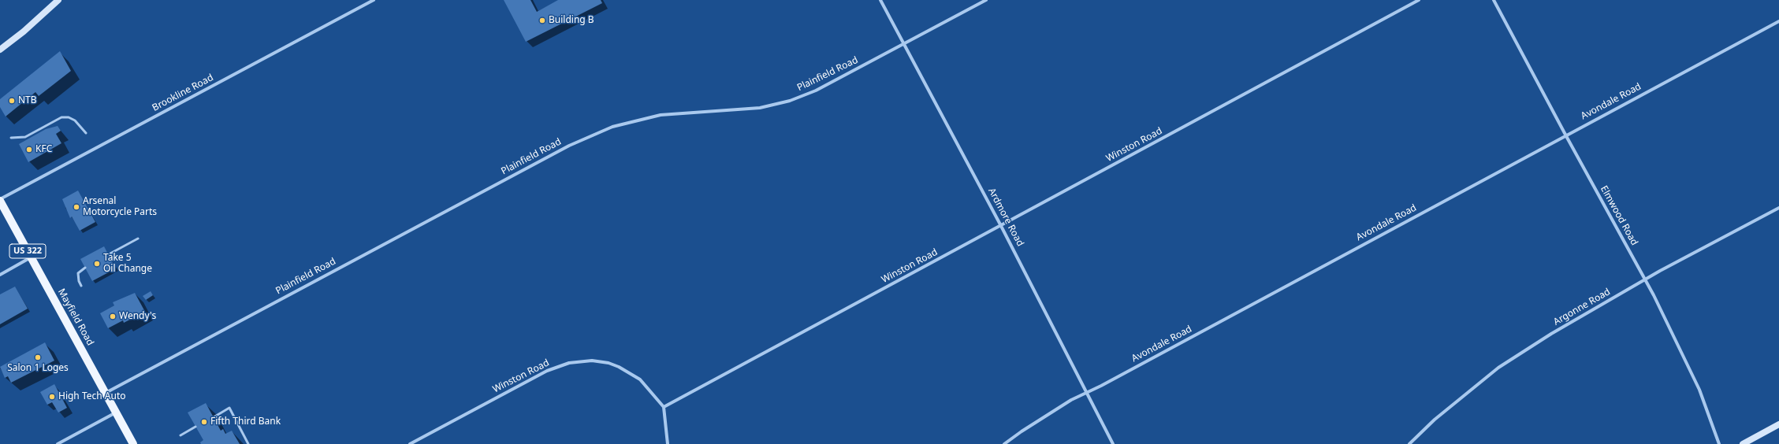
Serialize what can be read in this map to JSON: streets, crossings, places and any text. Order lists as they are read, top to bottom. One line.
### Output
{"streets":{"main road":["US 322","Mayfield Road"],"street":["Plainfield Road","Brookline Road","Avondale Road","Winston Road","Elmwood Road","Ardmore Road","Argonne Road"]},"crossings":[["Plainfield Road","Ardmore Road"],["Plainfield Road","Mayfield Road"],["Brookline Road","Mayfield Road"],["Avondale Road","Elmwood Road"],["Avondale Road","Ardmore Road"],["Winston Road","Ardmore Road"],["Elmwood Road","Argonne Road"]],"places":["Building B","NTB","KFC","Arsenal Motorcycle Parts","Take 5 Oil Change","Wendy's","Salon 1 Loges","High Tech Auto","Fifth Third Bank"]}
